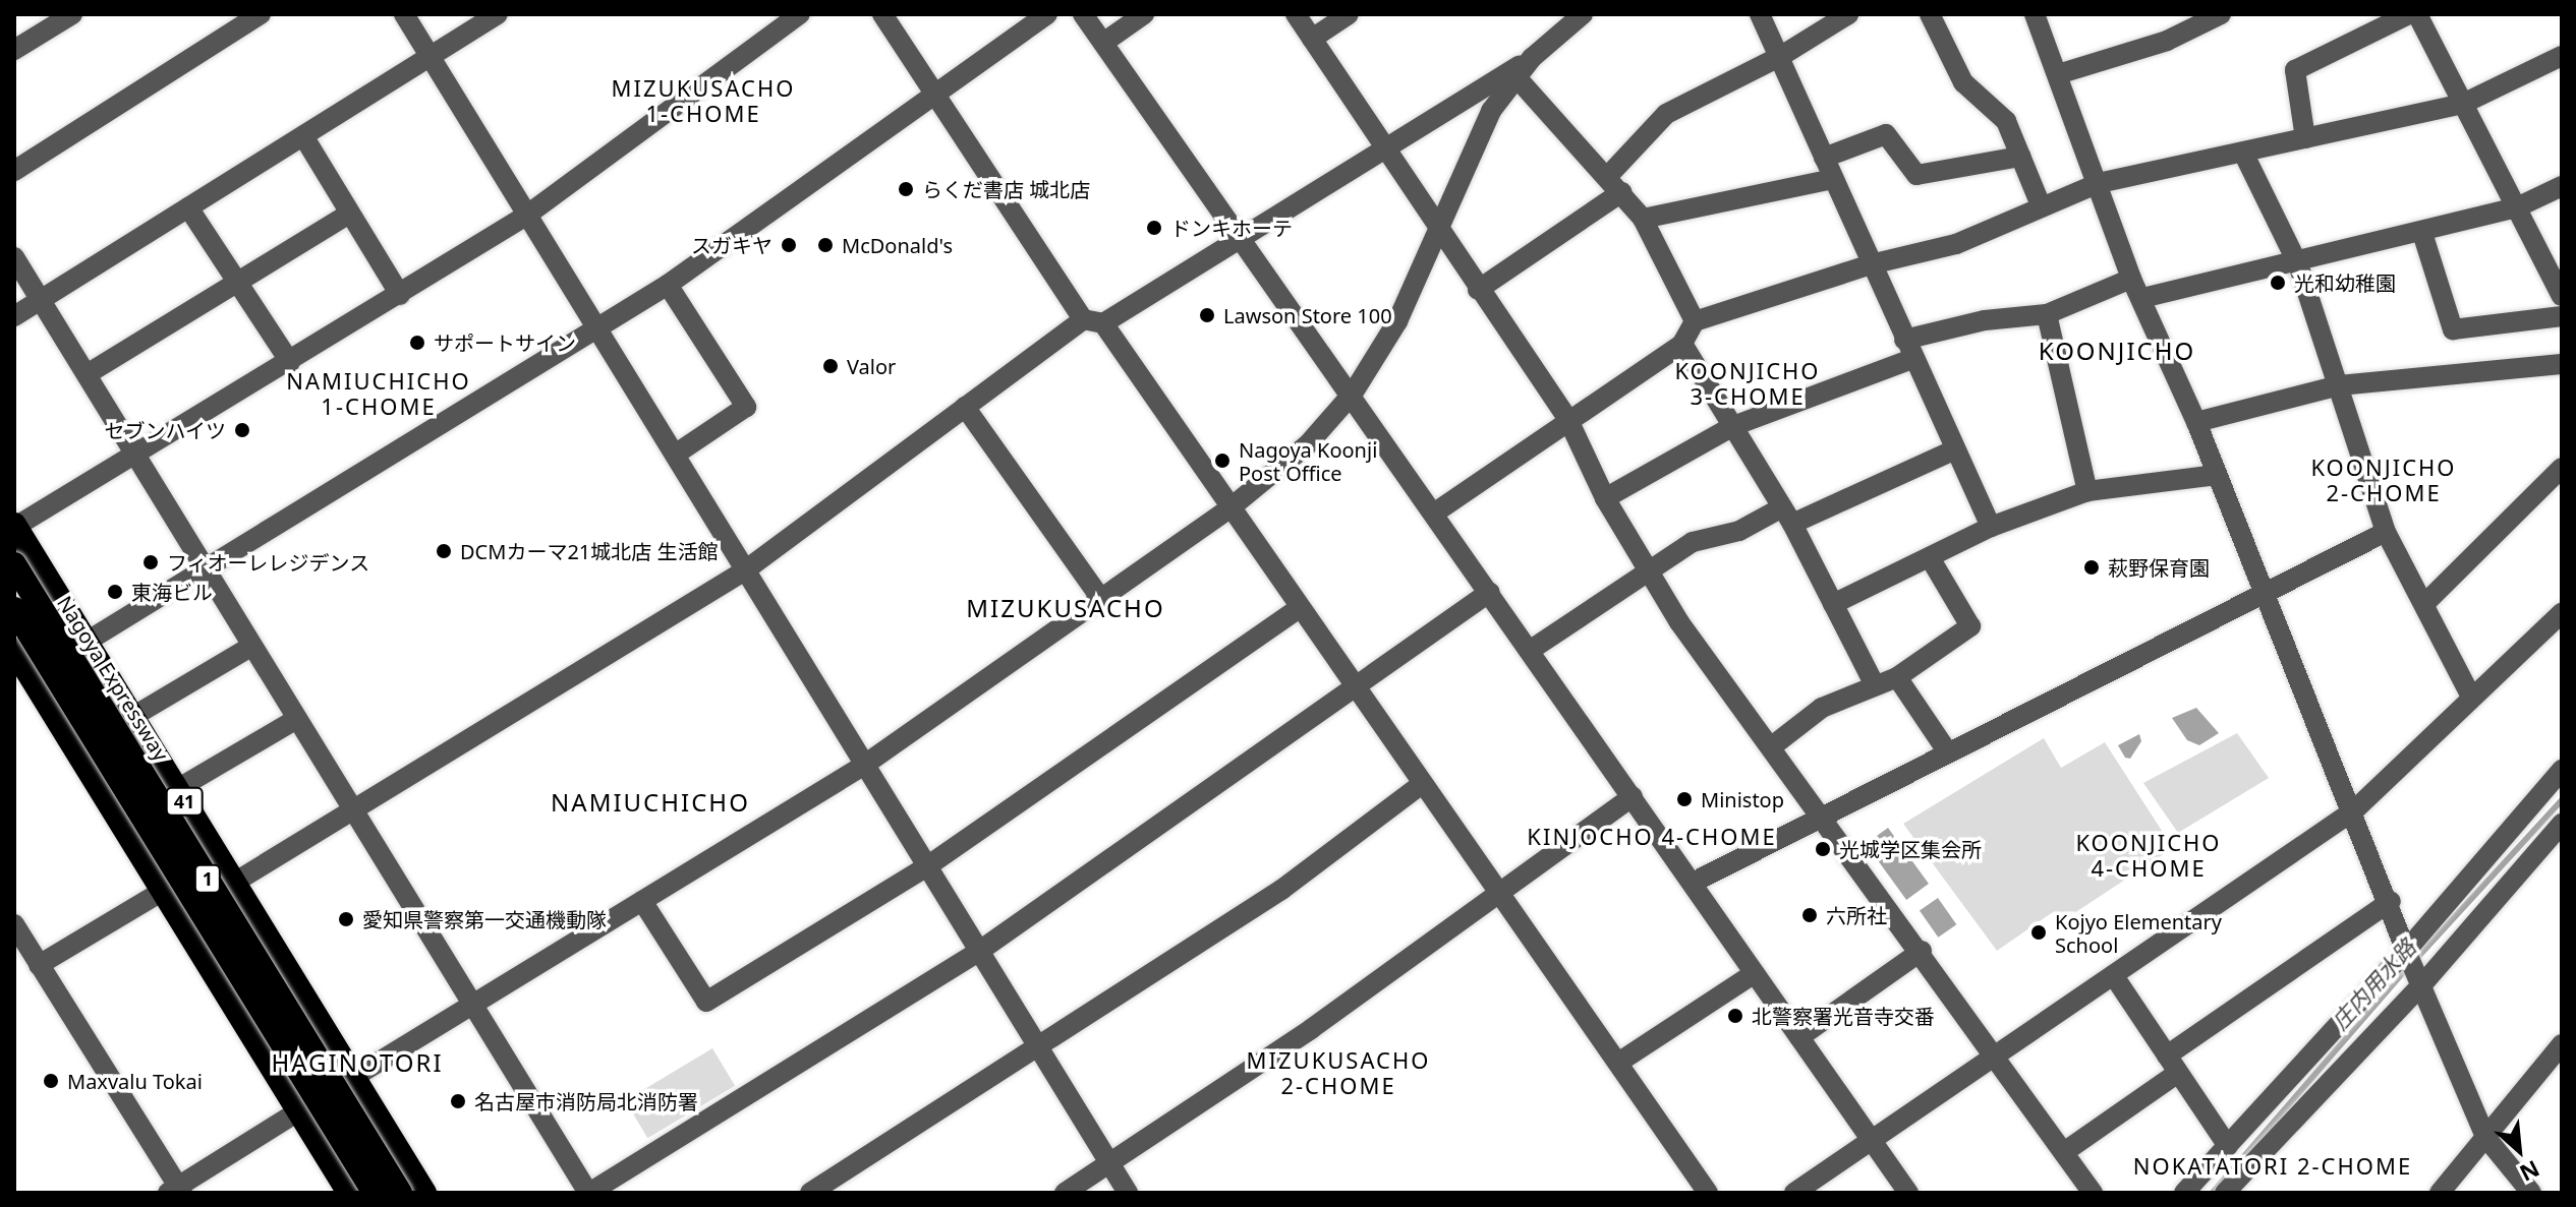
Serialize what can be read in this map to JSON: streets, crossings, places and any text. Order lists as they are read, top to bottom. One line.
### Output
{"streets":{"highway":["Nagoya Expressway","41","1"]},"districts":["MIZUKUSACHO 1-CHOME","KOONJICHO","KOONJICHO 3-CHOME","NAMIUCHICHO 1-CHOME","KOONJICHO 2-CHOME","MIZUKUSACHO","NAMIUCHICHO","KINJOCHO 4-CHOME","KOONJICHO 4-CHOME","MIZUKUSACHO 2-CHOME","HAGINOTORI","NOKATATORI 2-CHOME"],"water":["庄内用水路"],"places":["らくだ書店 城北店","ドンキホーテ","スガキヤ","McDonald's","光和幼稚園","Lawson Store 100","サポートサイン","Valor","セブンハイツ","Nagoya Koonji Post Office","DCMカーマ21城北店 生活館","フィオーレレジデンス","萩野保育園","東海ビル","Ministop","光城学区集会所","六所社","愛知県警察第一交通機動隊","Kojyo Elementary School","北警察署光音寺交番","Maxvalu Tokai","名古屋市消防局北消防署"],"north":"bottom right"}
